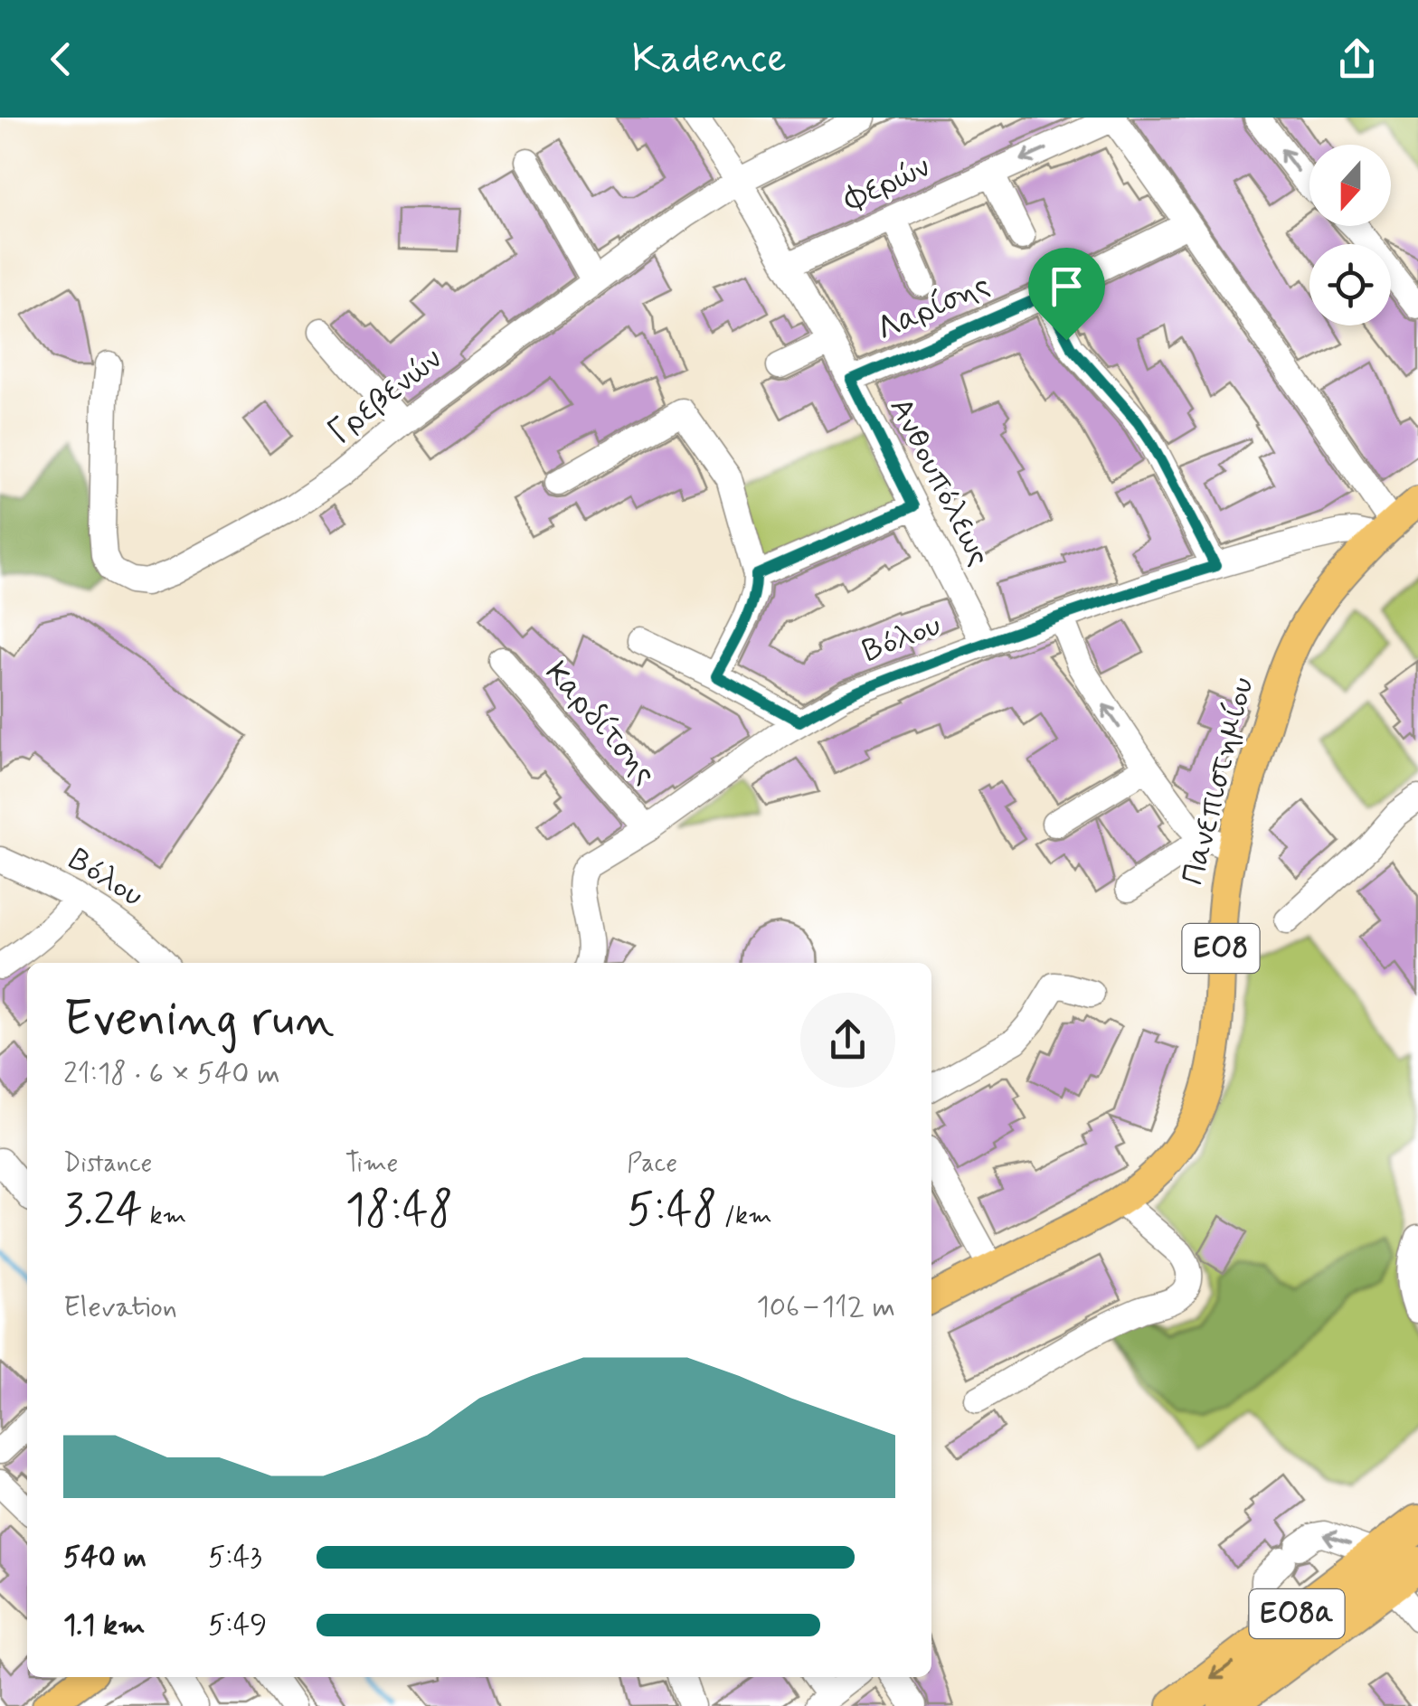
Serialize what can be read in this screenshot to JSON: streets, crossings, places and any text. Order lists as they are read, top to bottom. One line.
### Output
{"streets":{"highway":["ΕΟ8α"],"main road":["Πανεπιστημίου","ΕΟ8"],"street":["Φερών","Λαρίσης","Γρεβενών","Ανθουπόλεως","Βόλου","Καρδίτσης"]},"crossings":[["Φερών","Ανθουπόλεως"],["Λαρίσης","Ανθουπόλεως"],["Γρεβενών","Ανθουπόλεως"],["Ανθουπόλεως","Βόλου"],["Βόλου","Καρδίτσης"],["Βόλου","Πανεπιστημίου"]],"one_way":["Φερών"],"north":"bottom","page":{"header":"Kadence","heading":["Evening run","21:18 · 6 × 540 m"],"stats":[["Distance","3.24 km"],["Time","18:48"],["Pace","5:48 /km"]],"chart":["Elevation","106–112 m"],"list":[{"name":"540 m","note":"5:43"},{"name":"1.1 km","note":"5:49"}]}}
